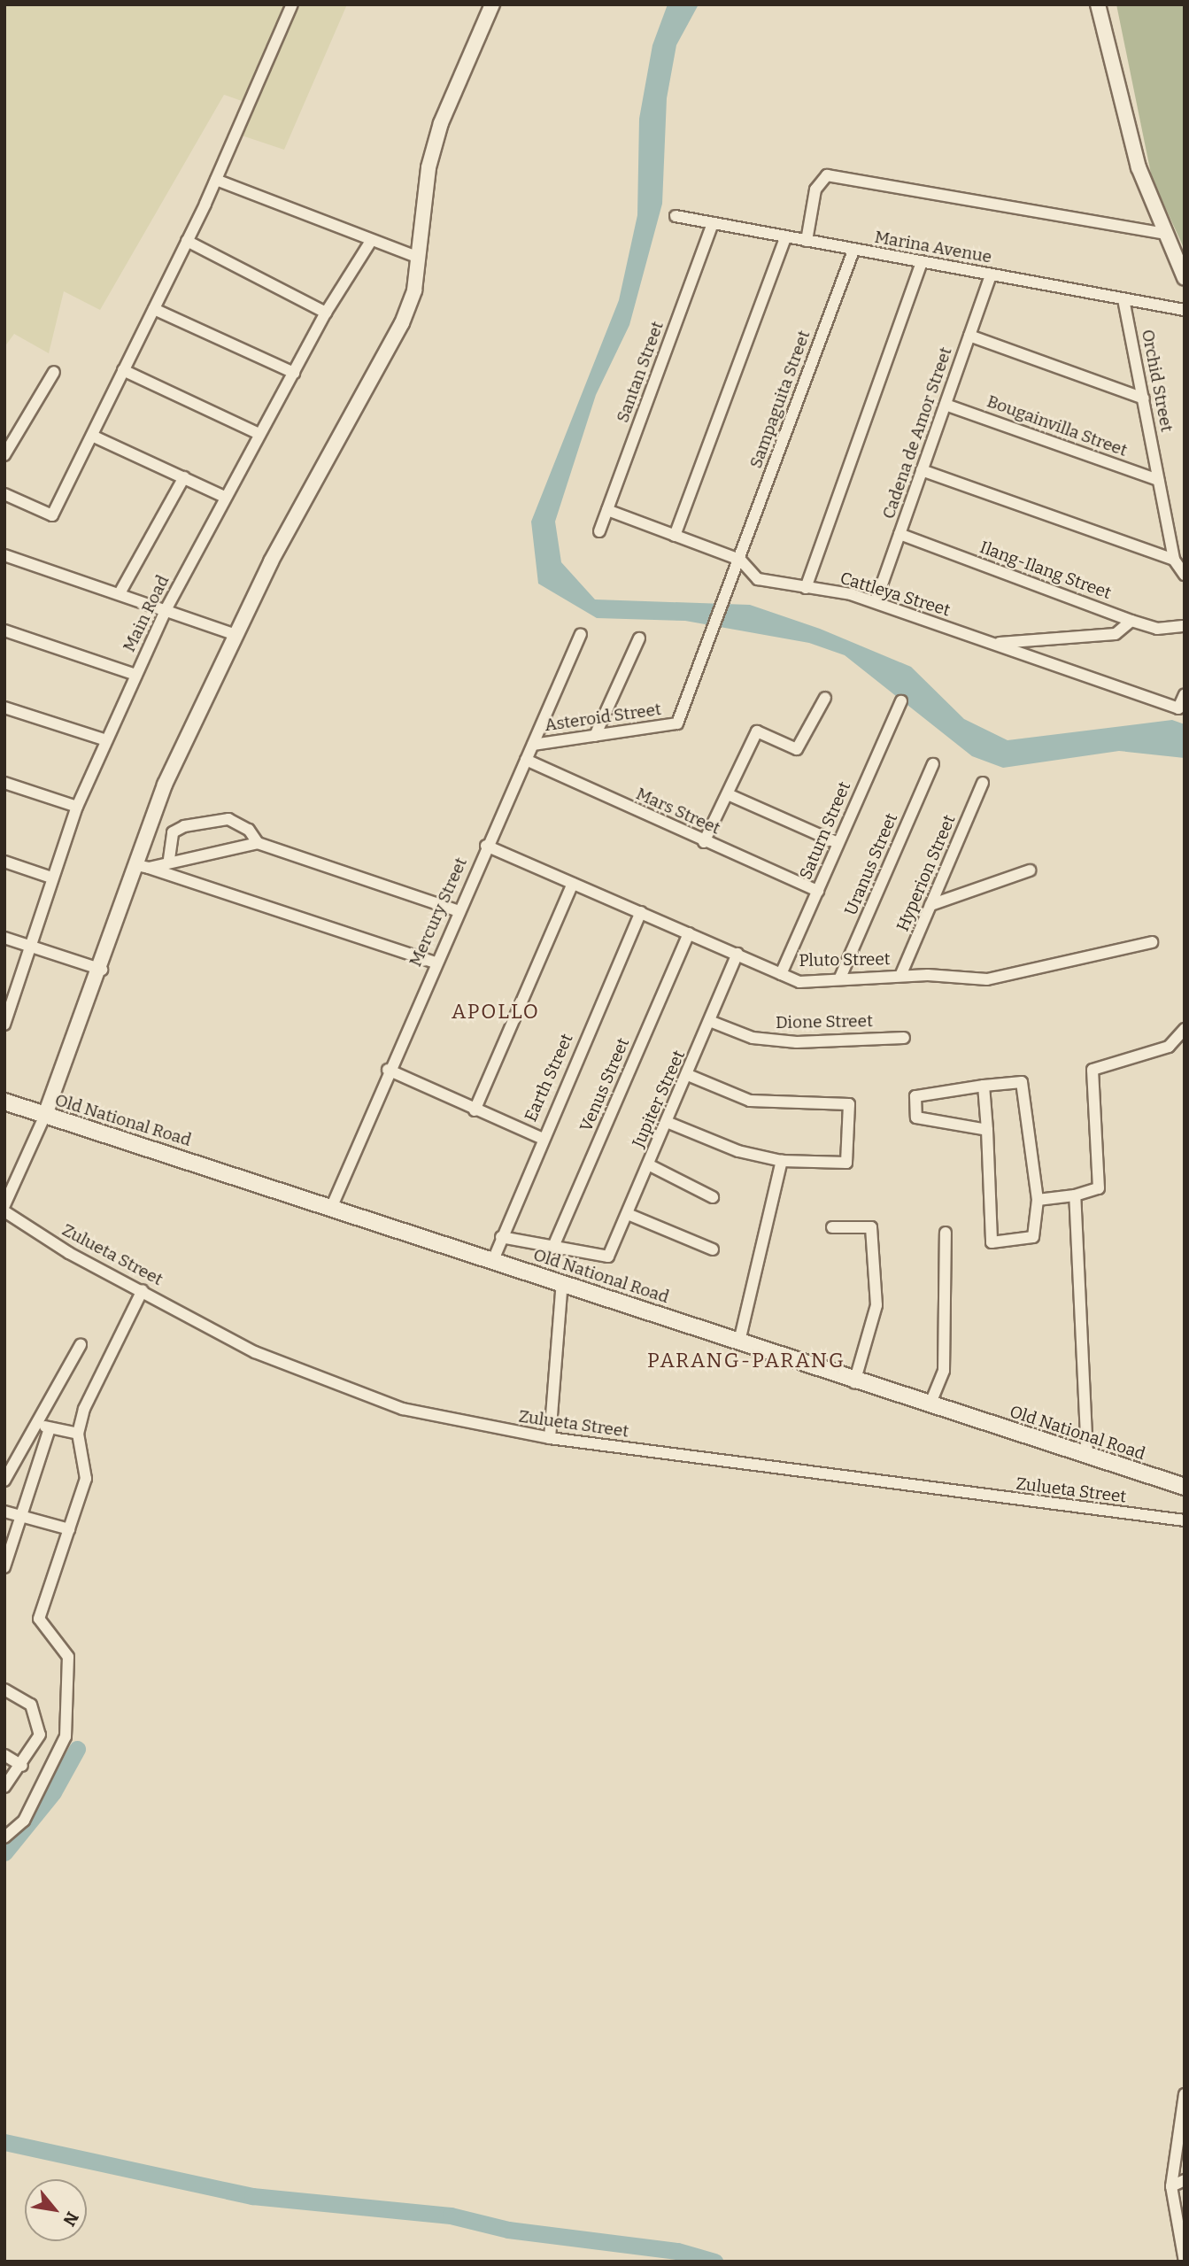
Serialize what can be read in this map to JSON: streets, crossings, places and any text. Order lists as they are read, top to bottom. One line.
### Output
{"streets":{"main road":["Old National Road"],"street":["Marina Avenue","Santan Street","Orchid Street","Sampaguita Street","Bougainvilla Street","Cadena de Amor Street","Ilang-Ilang Street","Cattleya Street","Main Road","Asteroid Street","Mars Street","Saturn Street","Uranus Street","Hyperion Street","Mercury Street","Pluto Street","Dione Street","Earth Street","Venus Street","Jupiter Street","Zulueta Street"]},"crossings":[["Marina Avenue","Santan Street"],["Marina Avenue","Orchid Street"],["Marina Avenue","Sampaguita Street"],["Marina Avenue","Cadena de Amor Street"],["Santan Street","Cattleya Street"],["Orchid Street","Bougainvilla Street"],["Sampaguita Street","Cattleya Street"],["Sampaguita Street","Asteroid Street"],["Bougainvilla Street","Cadena de Amor Street"],["Cadena de Amor Street","Ilang-Ilang Street"],["Cadena de Amor Street","Cattleya Street"],["Asteroid Street","Mercury Street"],["Mars Street","Saturn Street"],["Mars Street","Mercury Street"],["Saturn Street","Pluto Street"],["Uranus Street","Pluto Street"],["Hyperion Street","Pluto Street"],["Mercury Street","Pluto Street"],["Mercury Street","Old National Road"],["Pluto Street","Earth Street"],["Pluto Street","Venus Street"],["Pluto Street","Jupiter Street"],["Dione Street","Jupiter Street"],["Earth Street","Old National Road"],["Venus Street","Jupiter Street"]],"districts":["APOLLO","PARANG-PARANG"],"north":"bottom right"}
